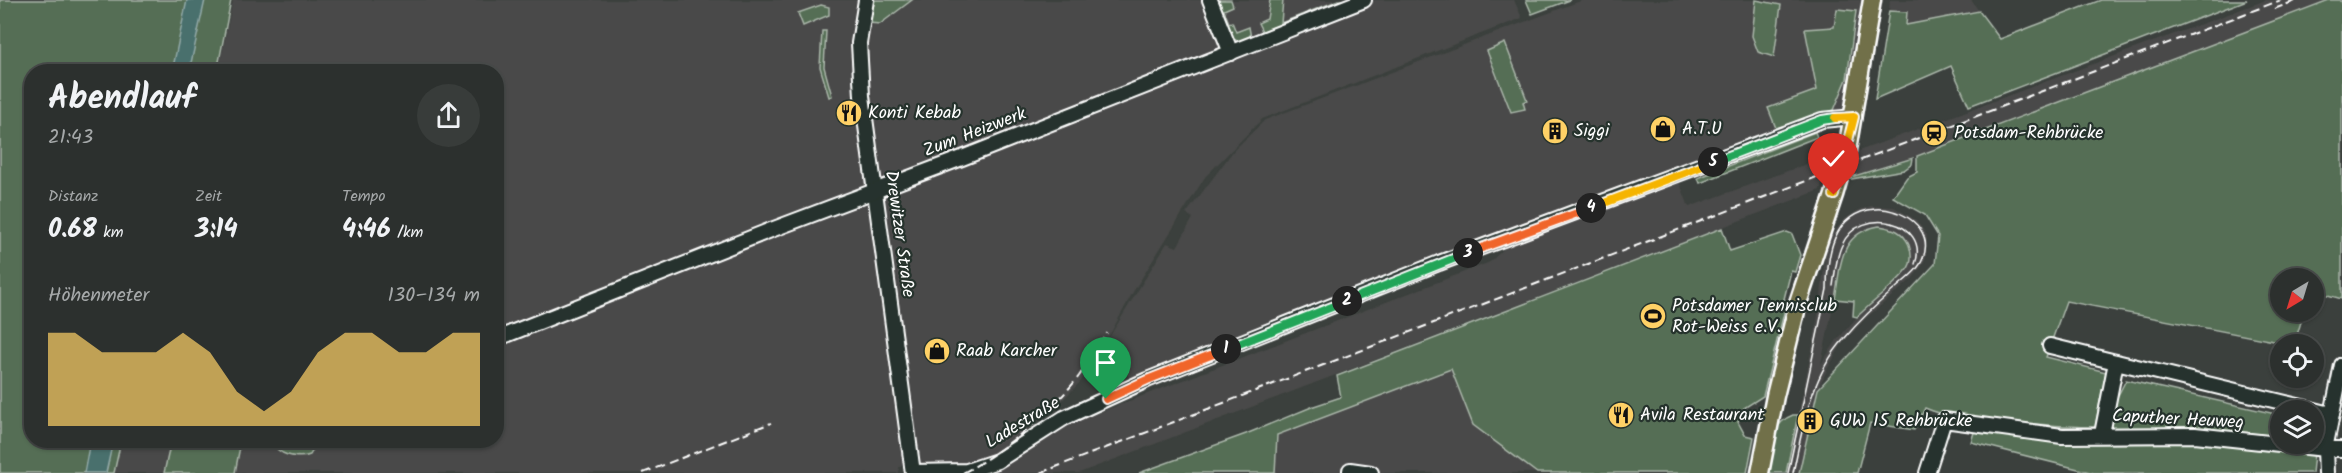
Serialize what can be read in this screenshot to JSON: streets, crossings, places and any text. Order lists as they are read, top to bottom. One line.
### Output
{"streets":{"street":["Zum Heizwerk","Drewitzer Straße","Caputher Heuweg","Ladestraße"]},"crossings":[["Zum Heizwerk","Drewitzer Straße"],["Drewitzer Straße","Ladestraße"]],"places":{"restaurant":["Konti Kebab","Avila Restaurant"],"shop":["A.T.U","Raab Karcher"],"building":["Siggi","GUW 15 Rehbrücke"],"station":["Potsdam-Rehbrücke"],"sports":["Potsdamer Tennisclub Rot-Weiss e.V."]},"north":"bottom left","page":{"heading":["Abendlauf","21:43"],"pins":["5","4","3","2","1"],"stats":[["Distanz","0.68 km"],["Zeit","3:14"],["Tempo","4:46 /km"]],"chart":["Höhenmeter","130–134 m"]}}
